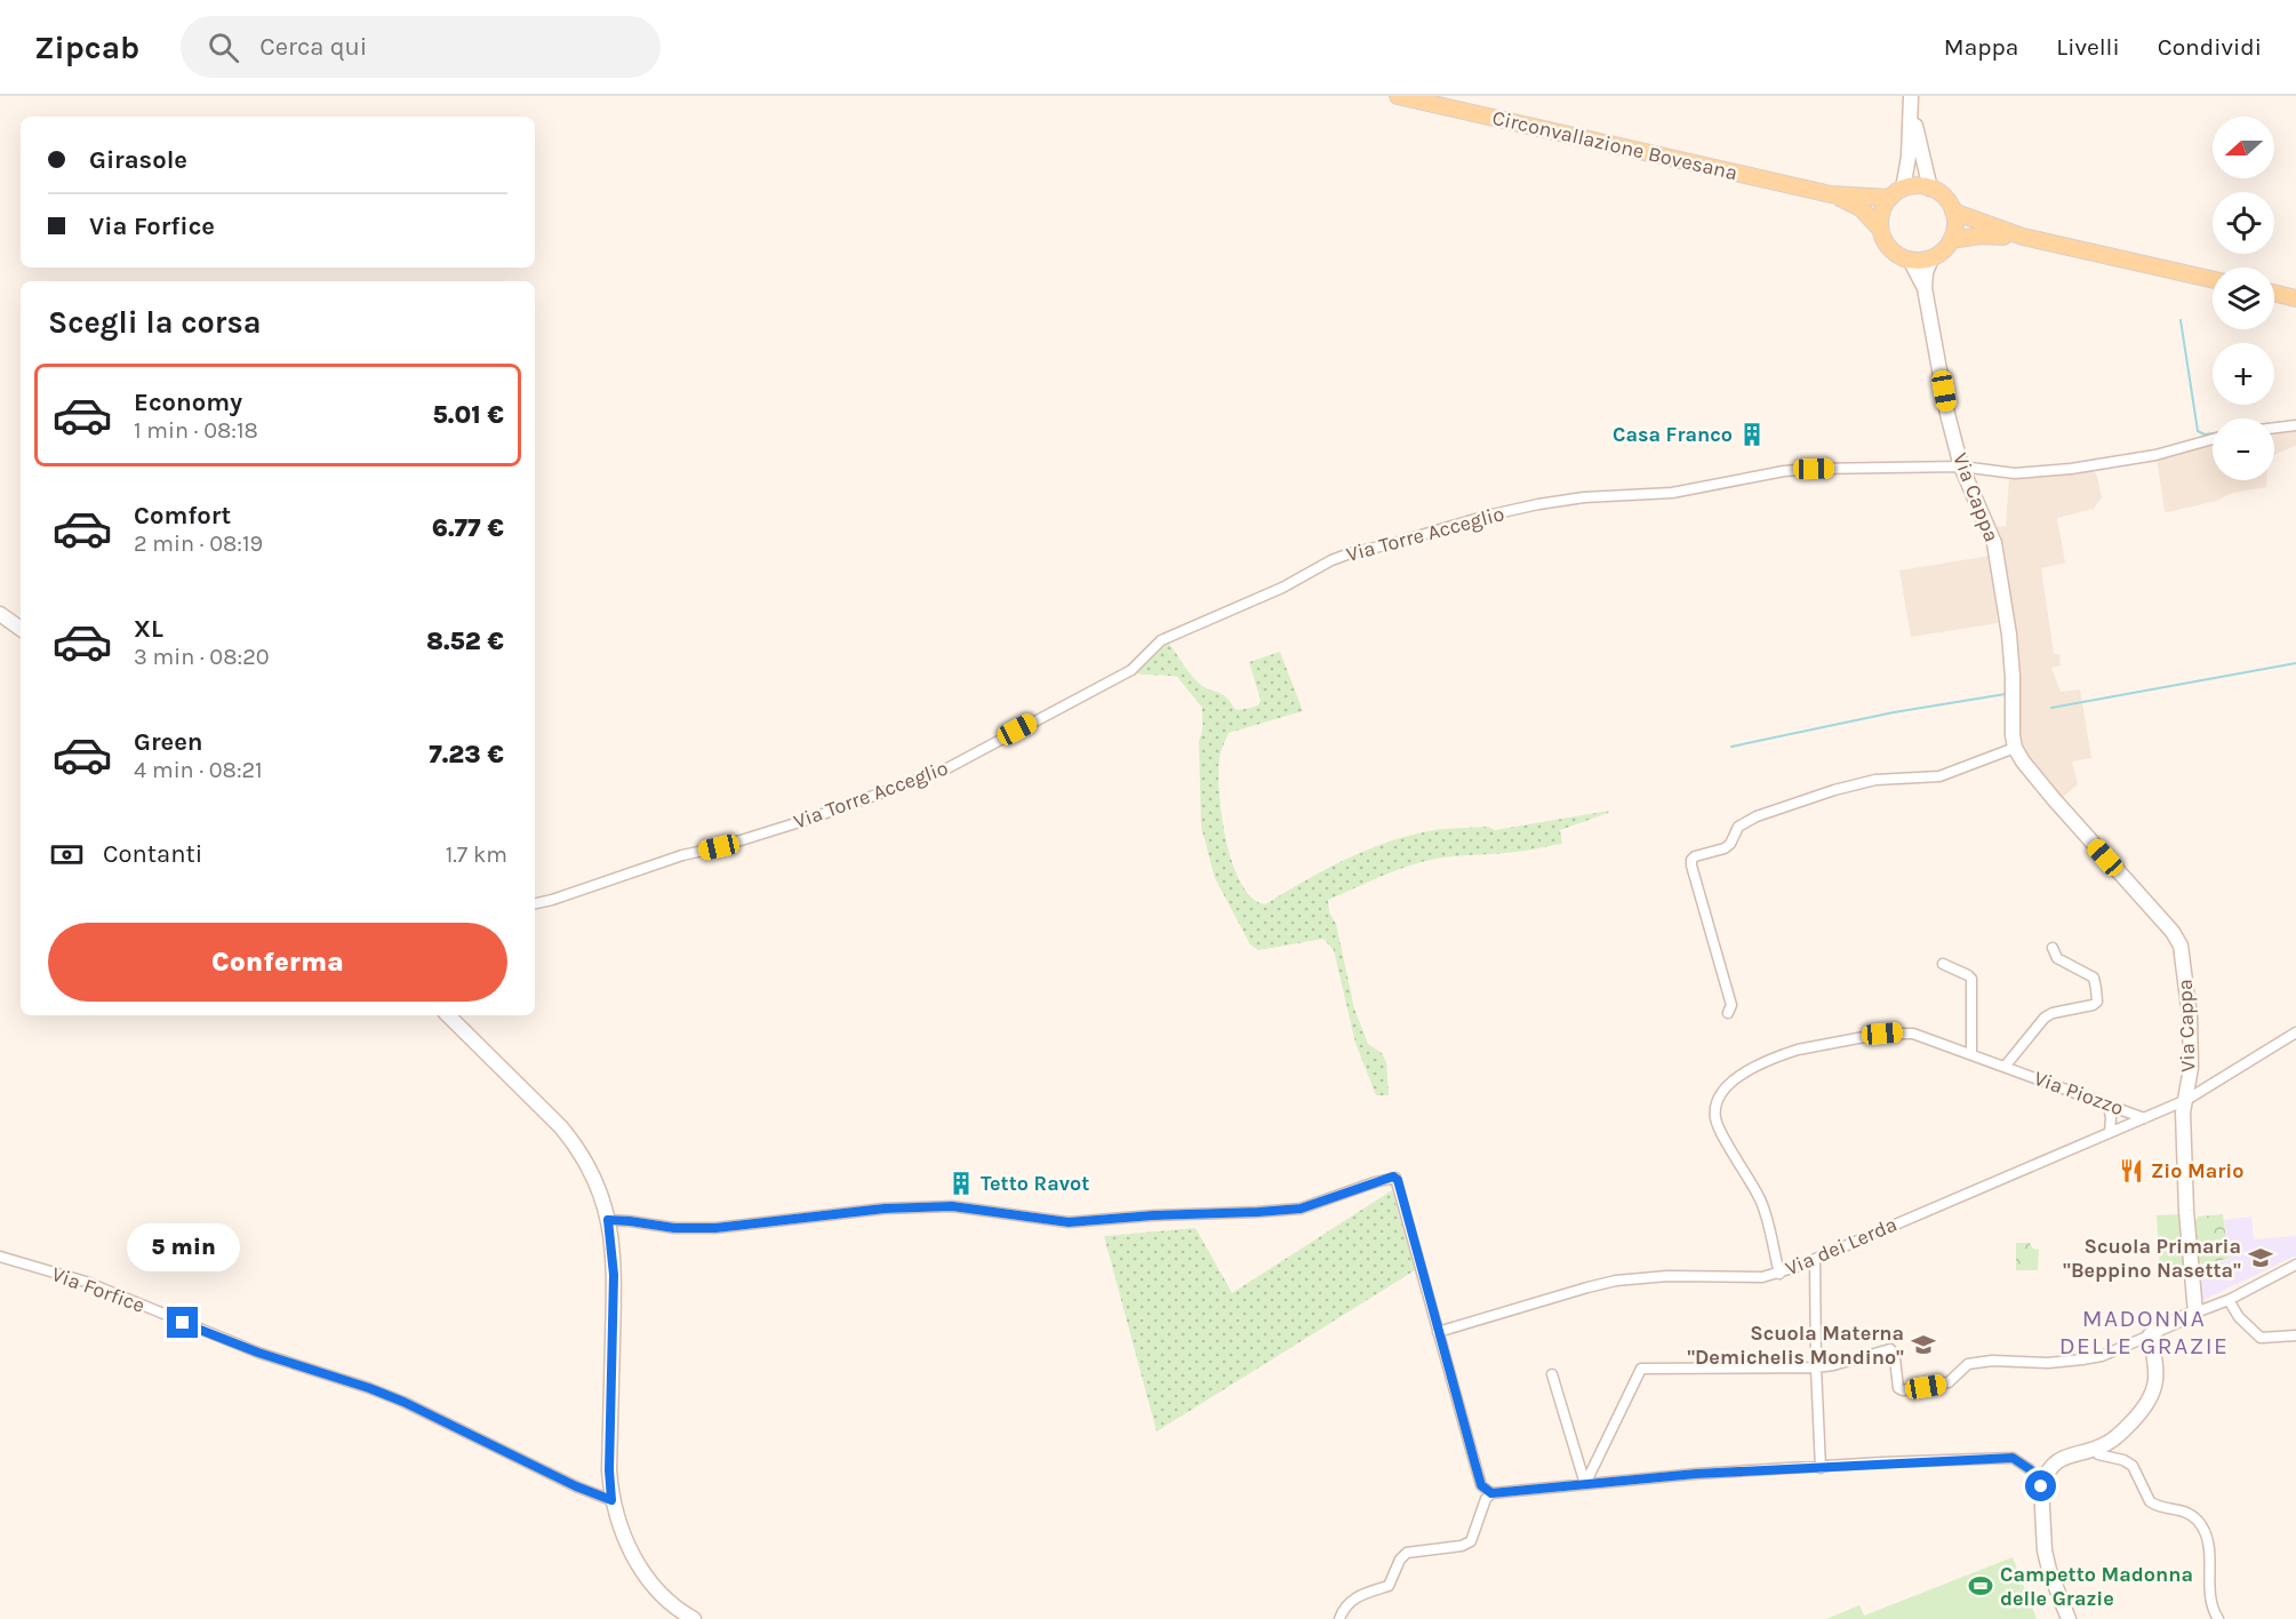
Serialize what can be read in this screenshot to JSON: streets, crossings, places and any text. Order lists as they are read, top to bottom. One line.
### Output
{"streets":{"main road":["Circonvallazione Bovesana"],"street":["Via Cappa","Via Torre Acceglio","Via Piozzo","Via dei Lerda","Via Forfice"]},"crossings":[["Via Cappa","Via Torre Acceglio"],["Via Cappa","Via Piozzo"],["Via Piozzo","Via dei Lerda"]],"districts":["MADONNA DELLE GRAZIE"],"places":{"building":["Casa Franco","Tetto Ravot"],"restaurant":["Zio Mario"],"school or university":["Scuola Primaria \"Beppino Nasetta\"","Scuola Materna \"Demichelis Mondino\""],"sports":["Campetto Madonna delle Grazie"]},"north":"left","page":{"header":"Zipcab","search":"Cerca qui","nav":["Mappa","Livelli","Condividi"],"map_buttons":["+","−"],"banner":["Girasole","Via Forfice"],"heading":"Scegli la corsa","list":[{"name":"Economy","note":"1 min · 08:18","value":"5.01 €"},{"name":"Comfort","note":"2 min · 08:19","value":"6.77 €"},{"name":"XL","note":"3 min · 08:20","value":"8.52 €"},{"name":"Green","note":"4 min · 08:21","value":"7.23 €"}],"pay":["Contanti","1.7 km"],"buttons":"Conferma","bubble":"5 min"}}
